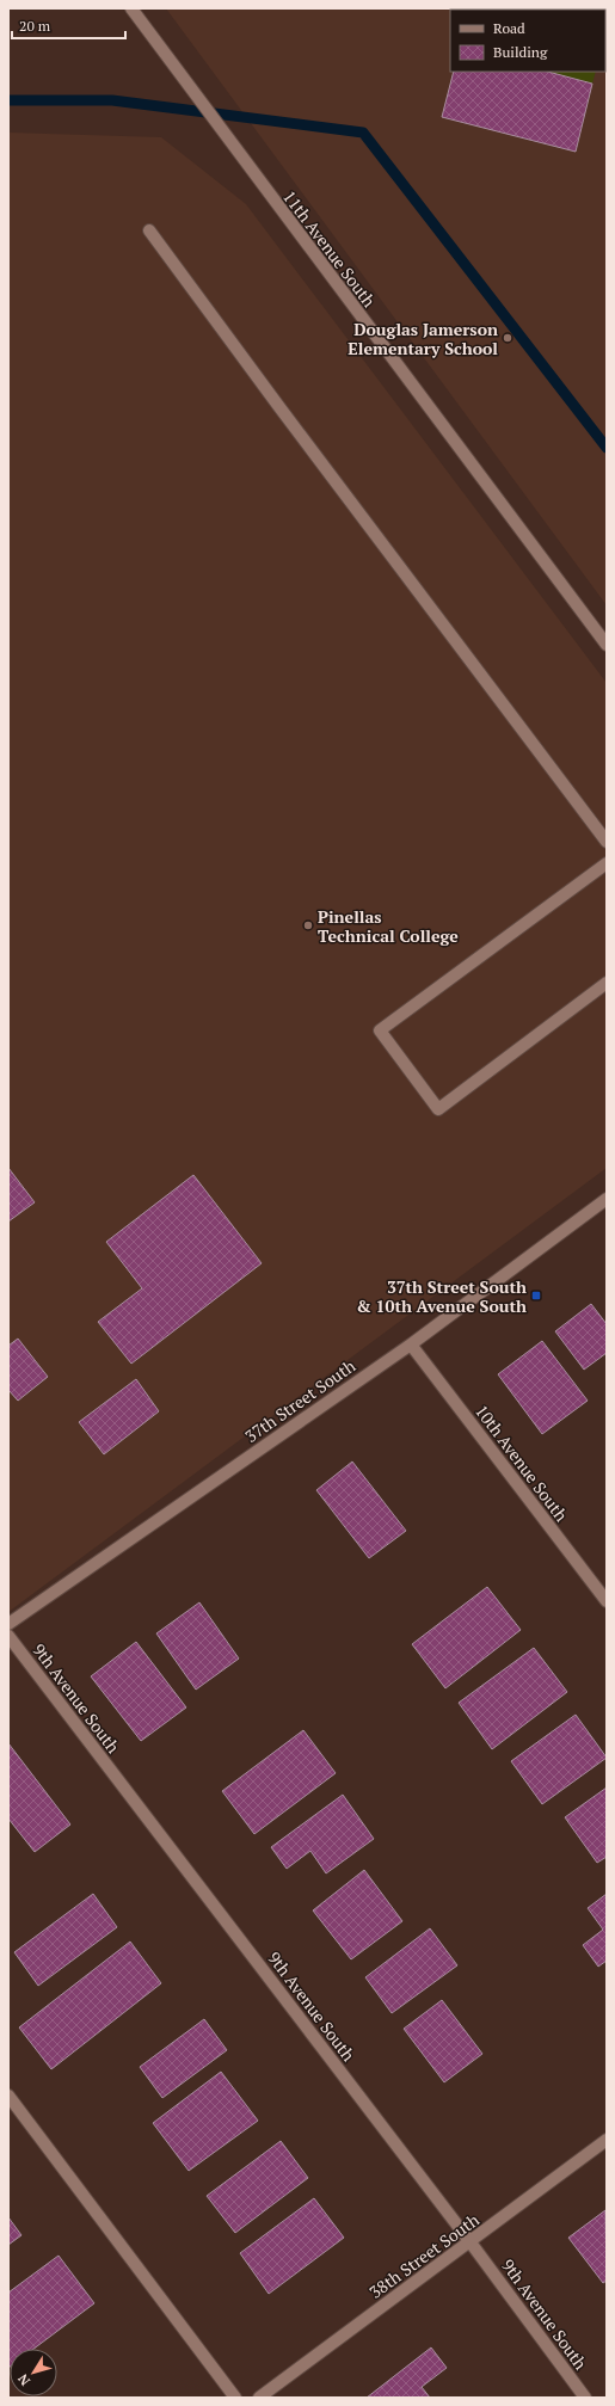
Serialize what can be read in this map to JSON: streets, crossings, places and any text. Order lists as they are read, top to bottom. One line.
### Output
{"streets":{"street":["11th Avenue South","37th Street South","10th Avenue South","9th Avenue South","38th Street South"]},"crossings":[["37th Street South","10th Avenue South"],["9th Avenue South","38th Street South"]],"places":{"other":["Douglas Jamerson Elementary School","Pinellas Technical College"],"transit":["37th Street South & 10th Avenue South"]},"legend":["Road","Building"],"scale_bar":"20 m","north":"bottom left"}
